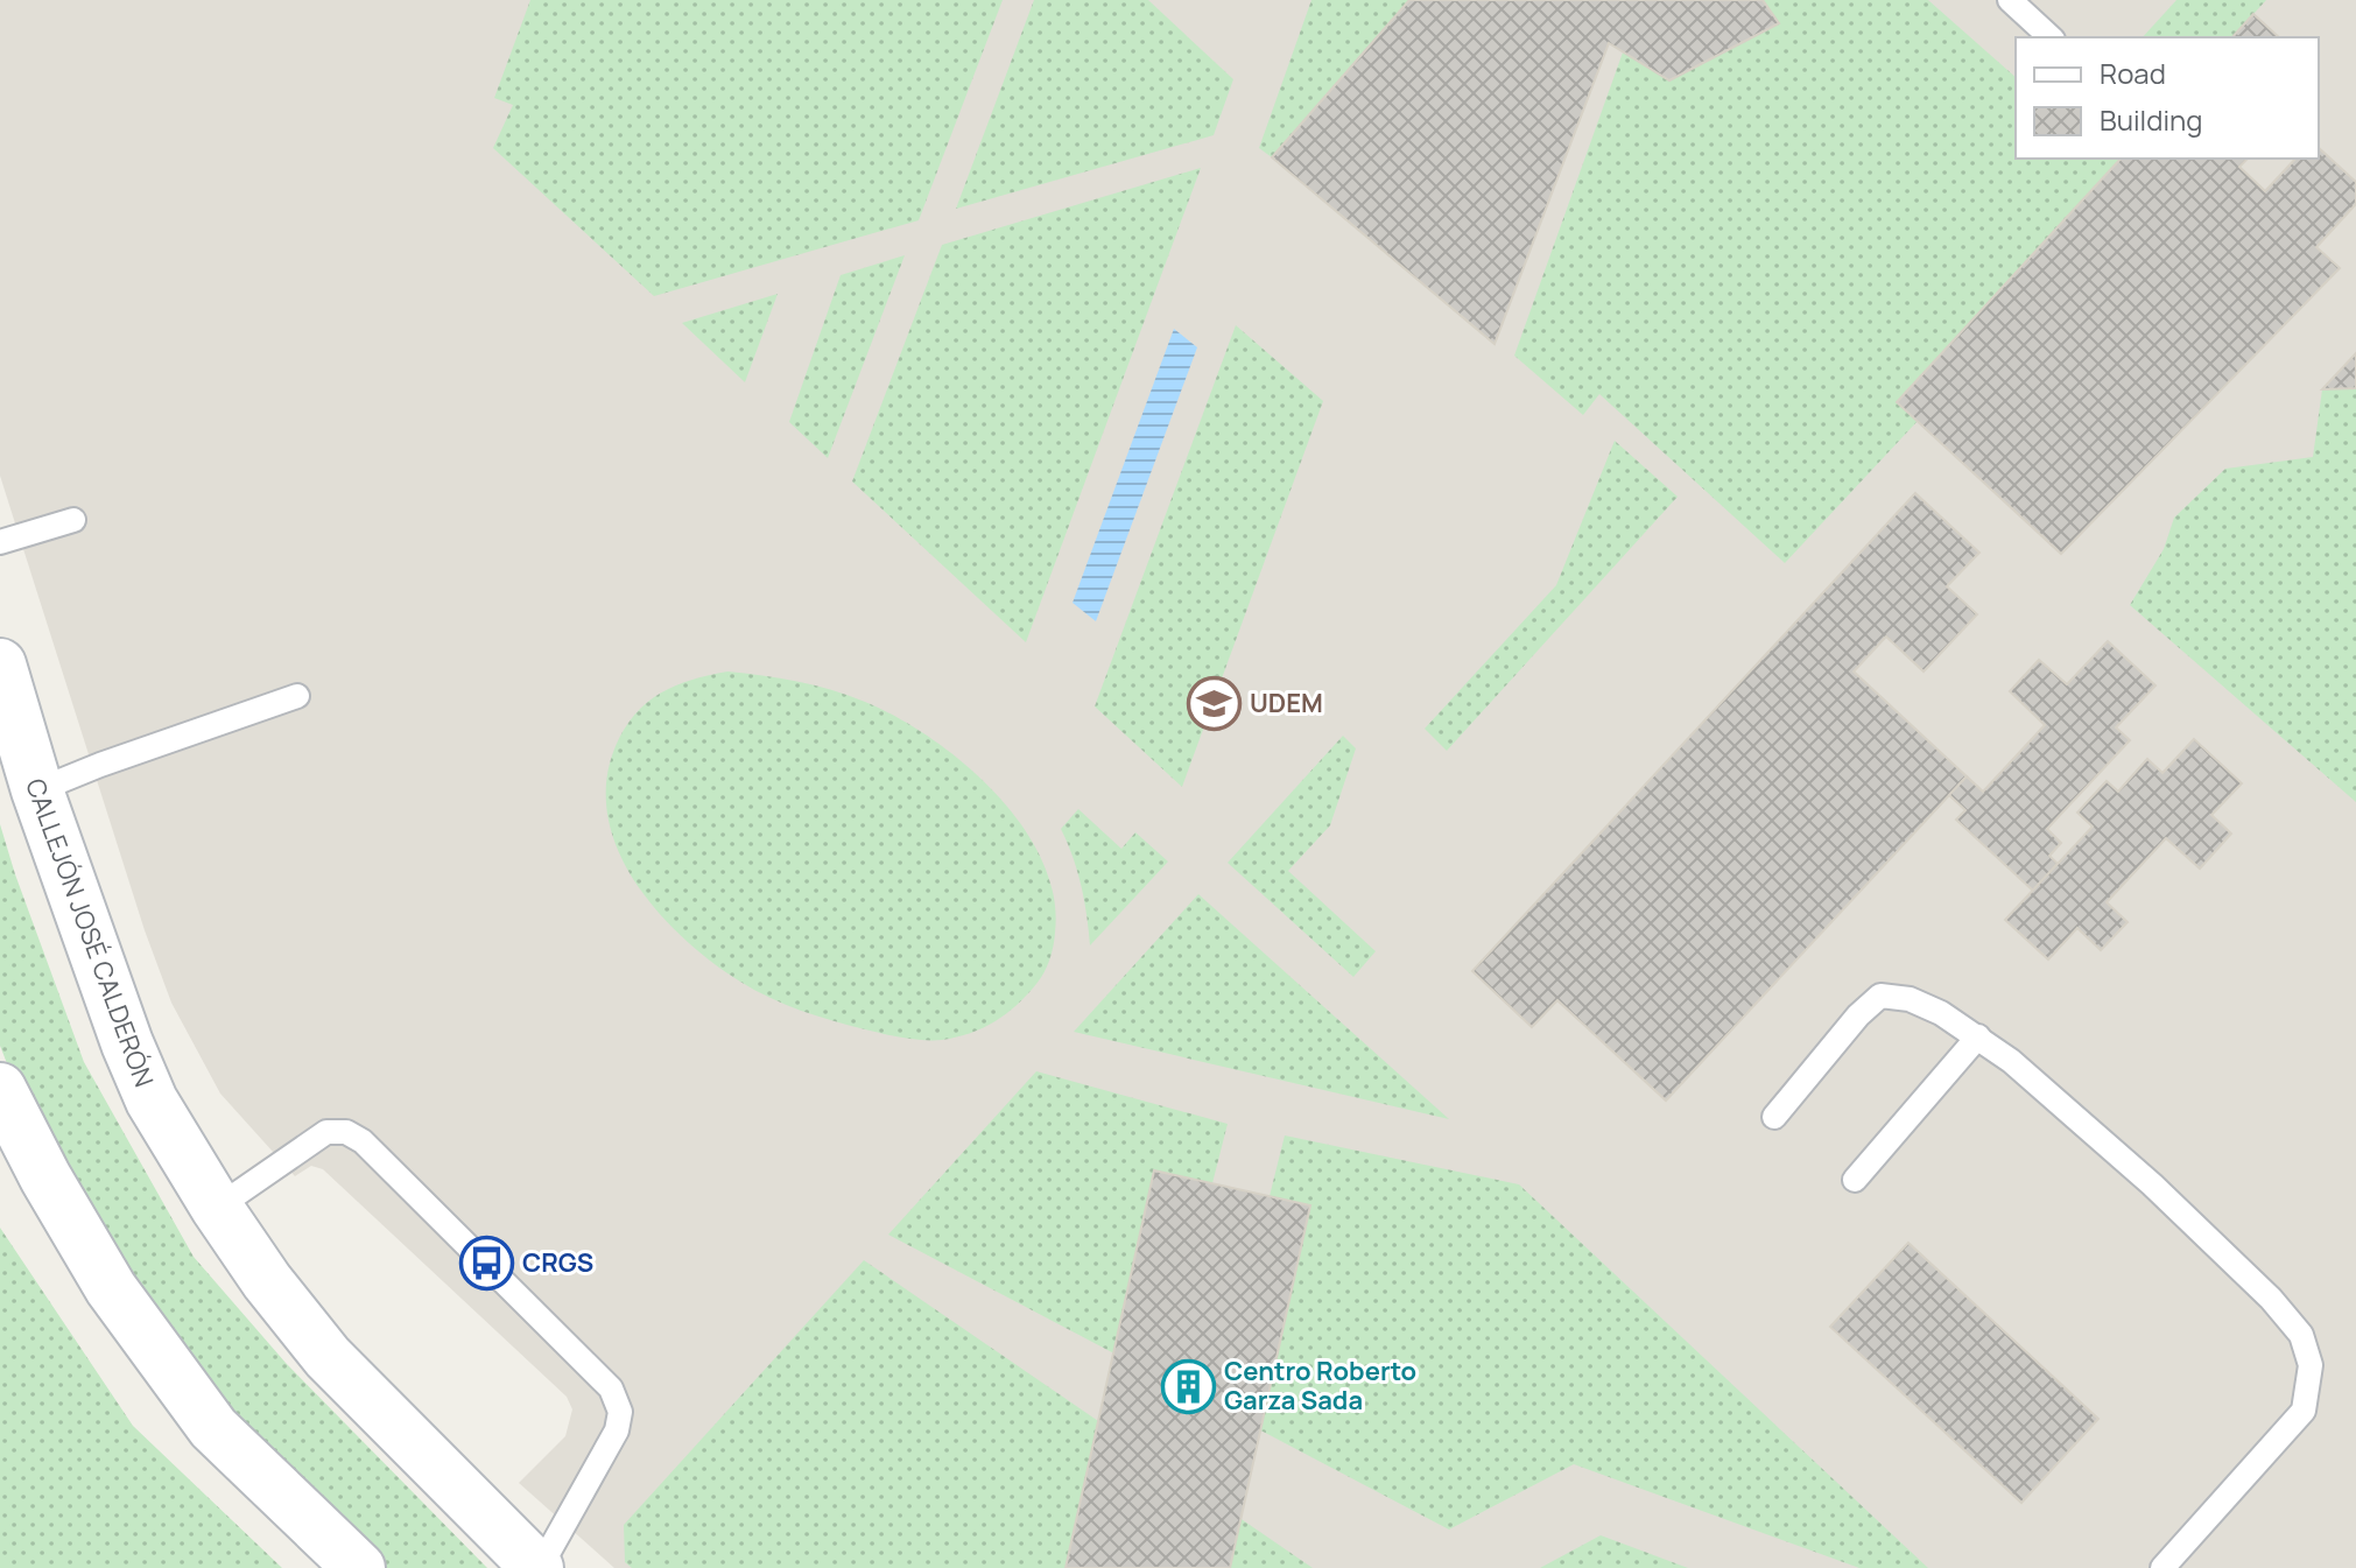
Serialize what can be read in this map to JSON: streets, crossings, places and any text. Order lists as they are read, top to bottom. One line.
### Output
{"streets":{"main road":["CALLEJÓN JOSÉ CALDERÓN"]},"places":{"school or university":["UDEM"],"bus stop":["CRGS"],"building":["Centro Roberto Garza Sada"]},"legend":["Road","Building"]}
